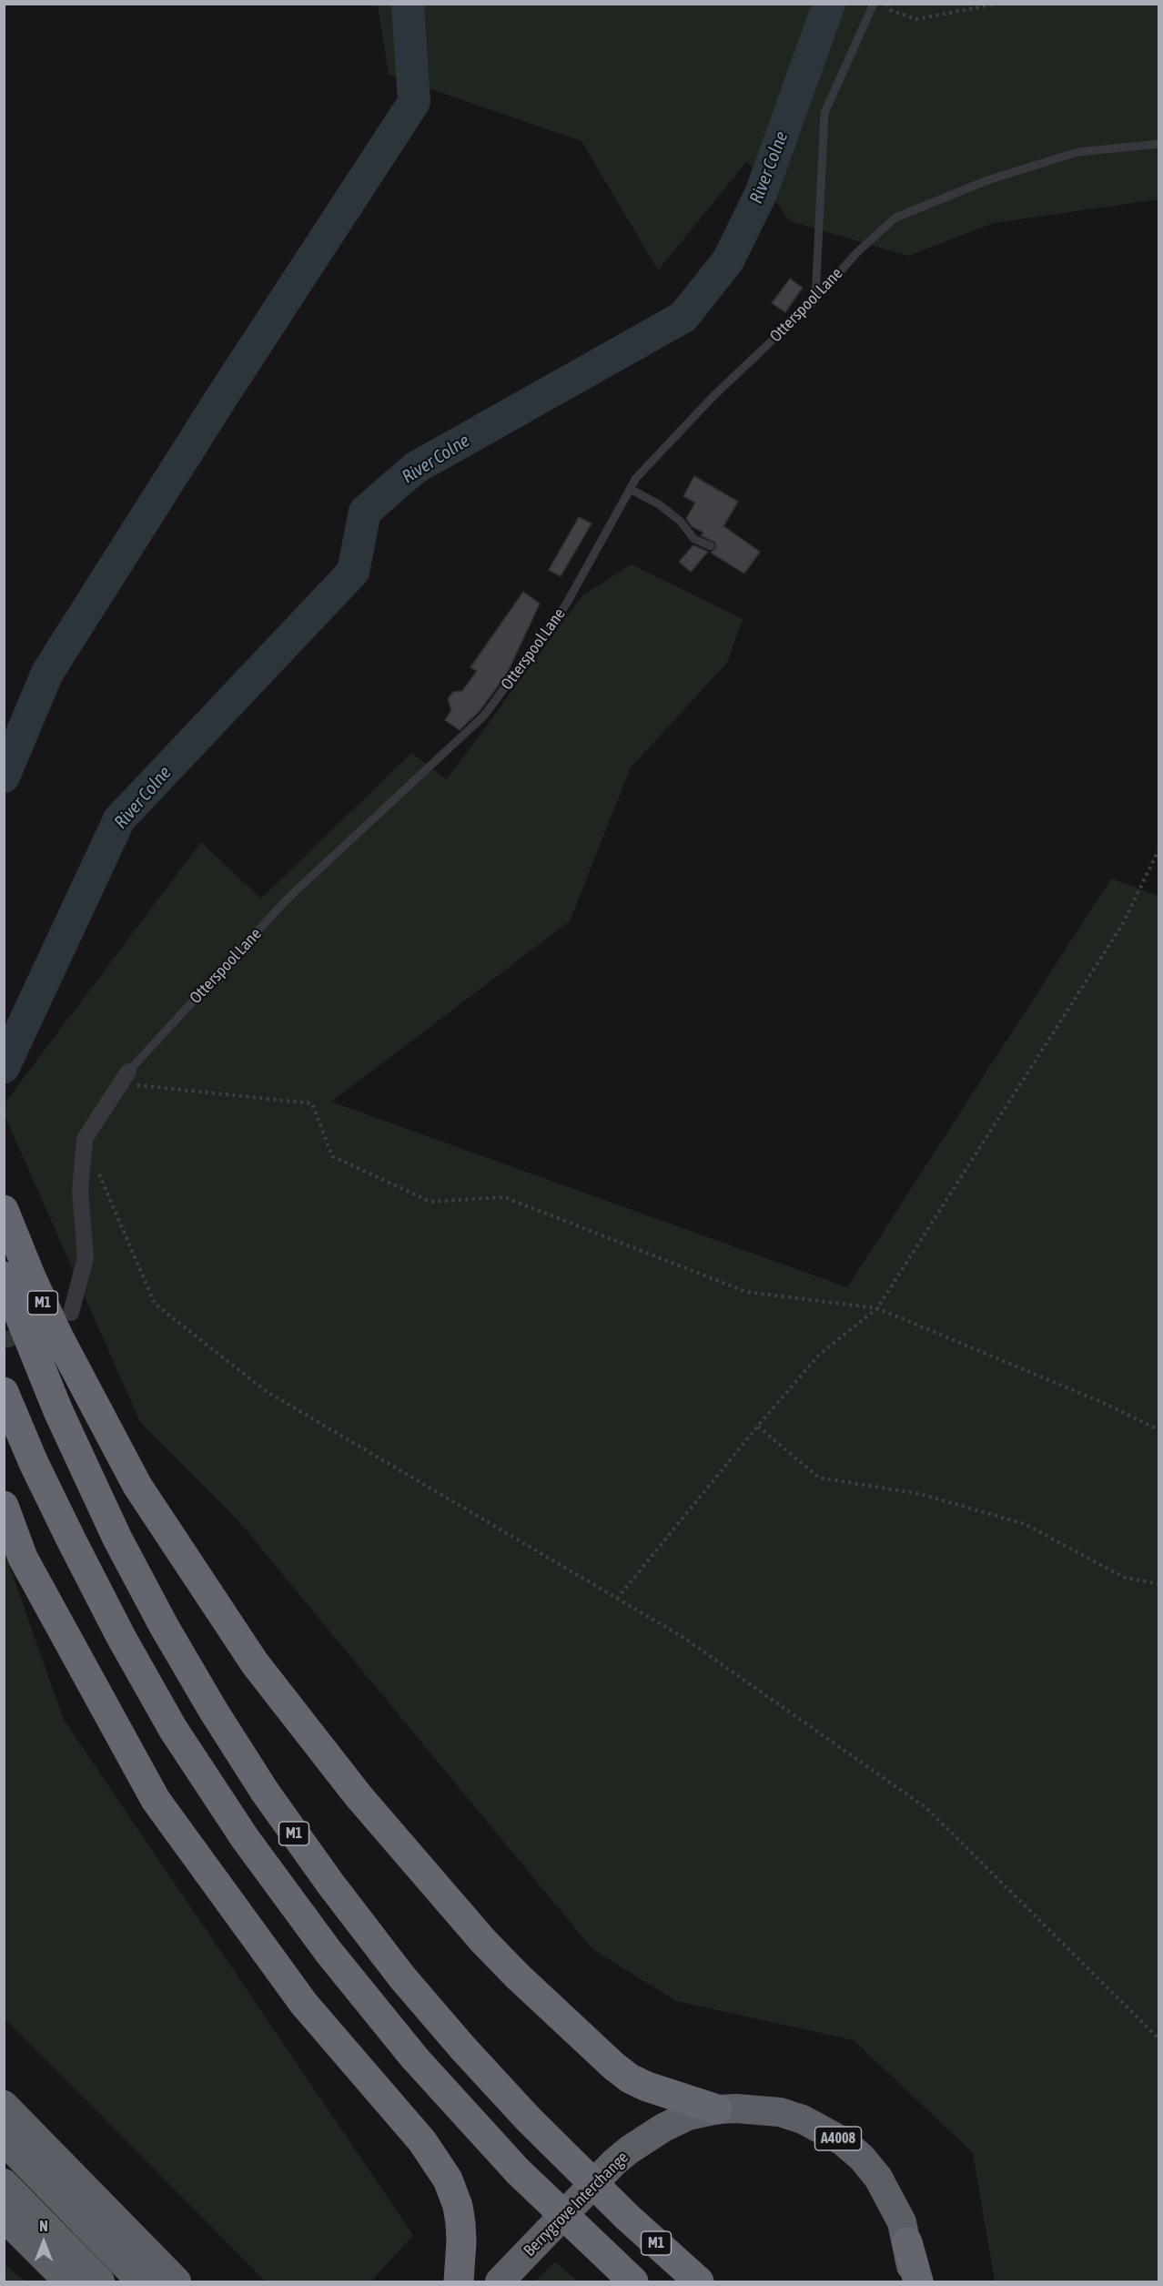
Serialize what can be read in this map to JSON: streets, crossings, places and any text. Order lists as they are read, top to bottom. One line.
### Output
{"streets":{"highway":["M1","A4008","Berrygrove Interchange"],"street":["Otterspool Lane"]},"crossings":[["M1","Berrygrove Interchange"]],"water":["River Colne"],"north":"top"}
